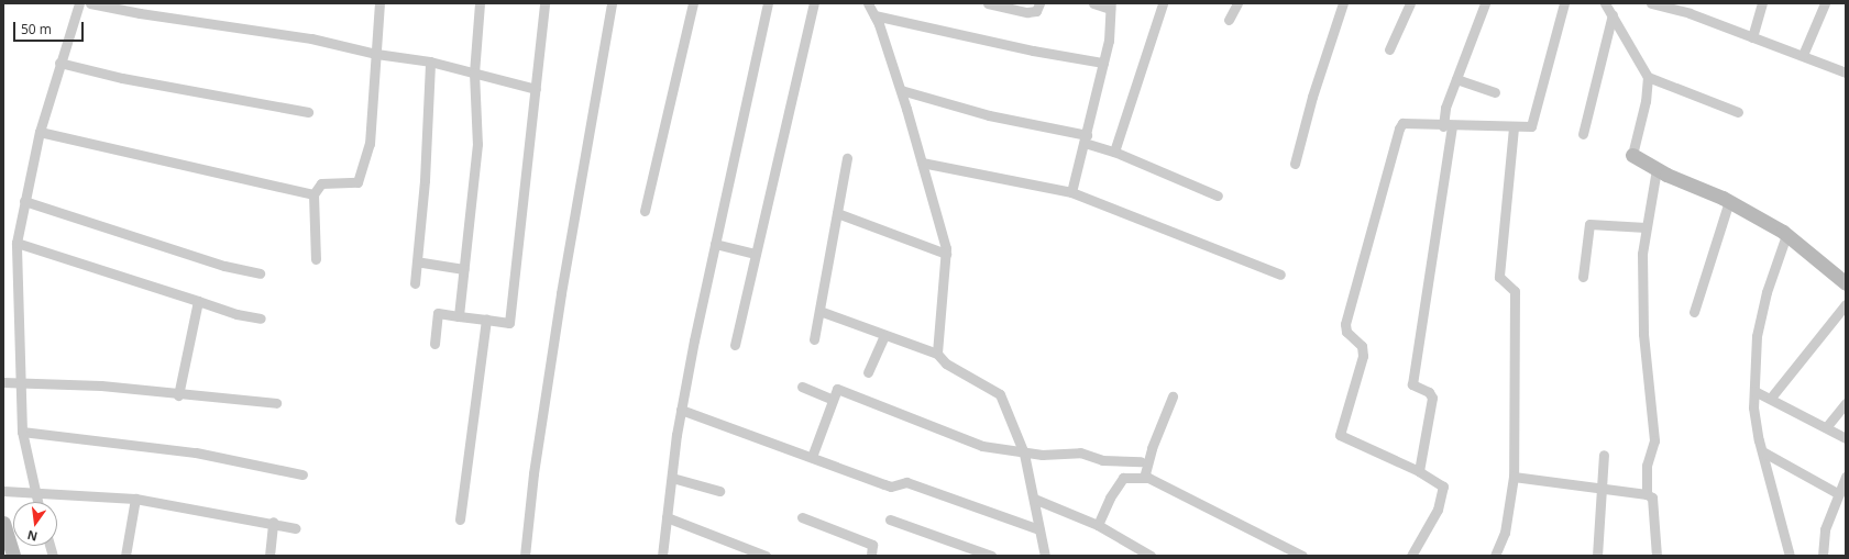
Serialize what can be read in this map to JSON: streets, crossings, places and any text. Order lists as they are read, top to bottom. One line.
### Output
{"scale_bar":"50 m","north":"bottom"}
